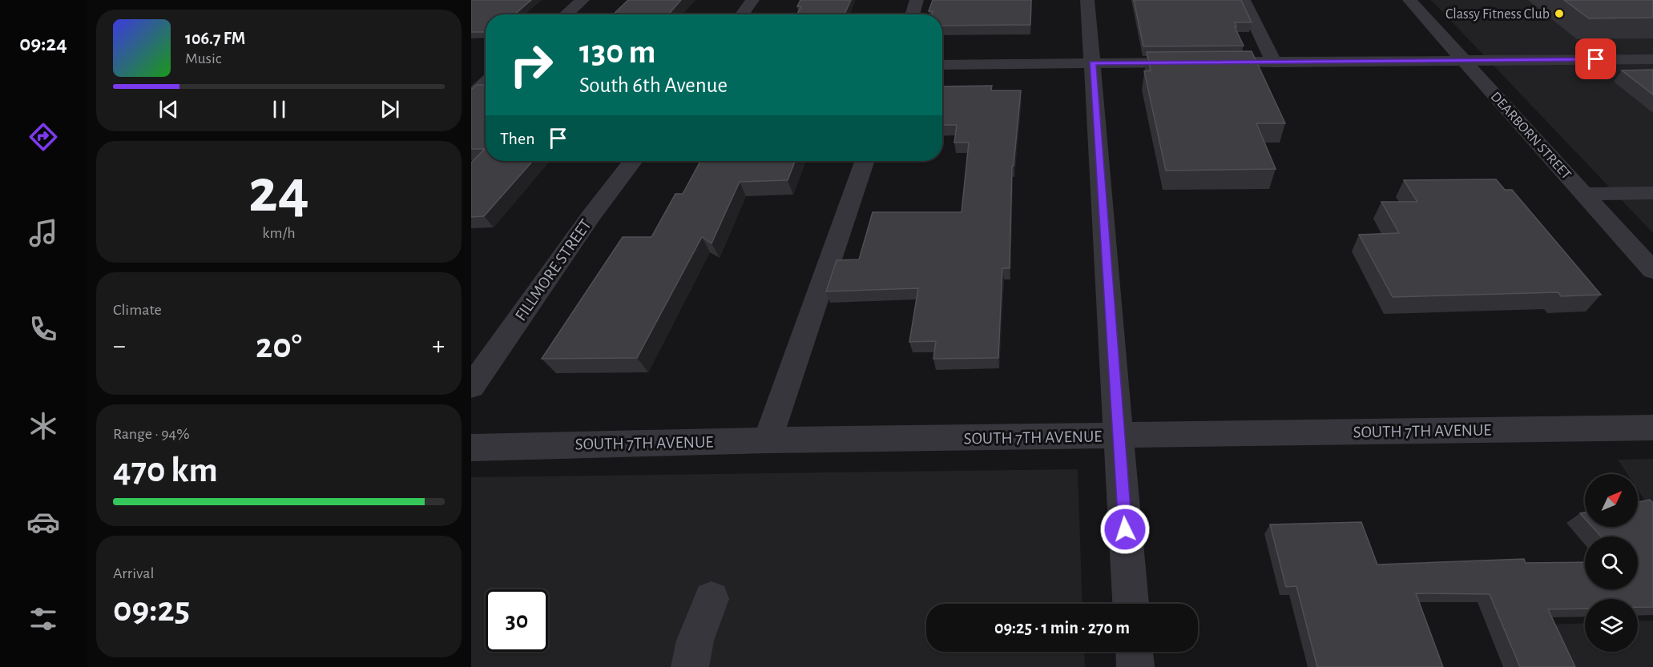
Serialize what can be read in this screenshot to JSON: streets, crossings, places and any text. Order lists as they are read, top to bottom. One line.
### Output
{"streets":{"street":["DEARBORN STREET","FILLMORE STREET","SOUTH 7TH AVENUE"]},"places":["Classy Fitness Club"],"north":"top right","page":{"tabs":"09:24","turn":["130 m","South 6th Avenue"],"song":["106.7 FM","Music"],"then":"Then","tile":[["24","km/h"],"Climate",["Range · 94%","470 km"],["Arrival","09:25"]],"heat":["−","20°","+"],"limit":"30","trip":"09:25 · 1 min · 270 m"}}
